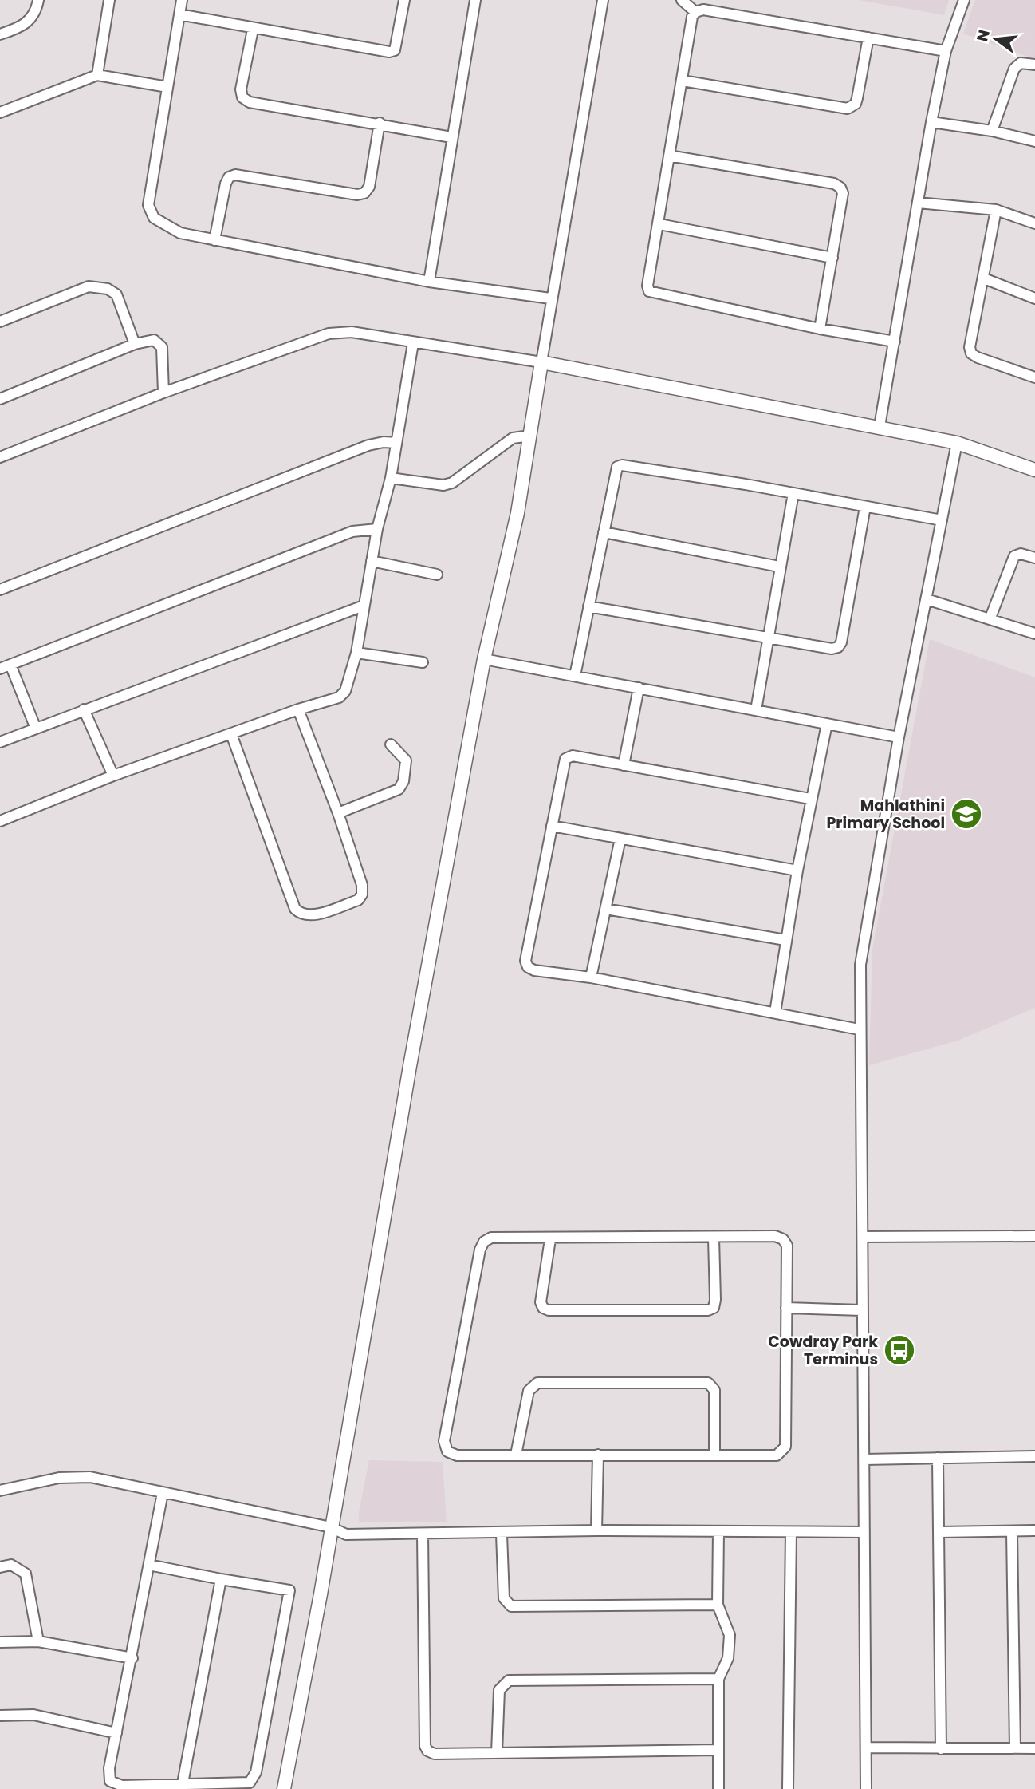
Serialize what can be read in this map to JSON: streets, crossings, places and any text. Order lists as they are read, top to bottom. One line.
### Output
{"places":{"school or university":["Mahlathini Primary School"],"bus stop":["Cowdray Park Terminus"]},"north":"left"}
